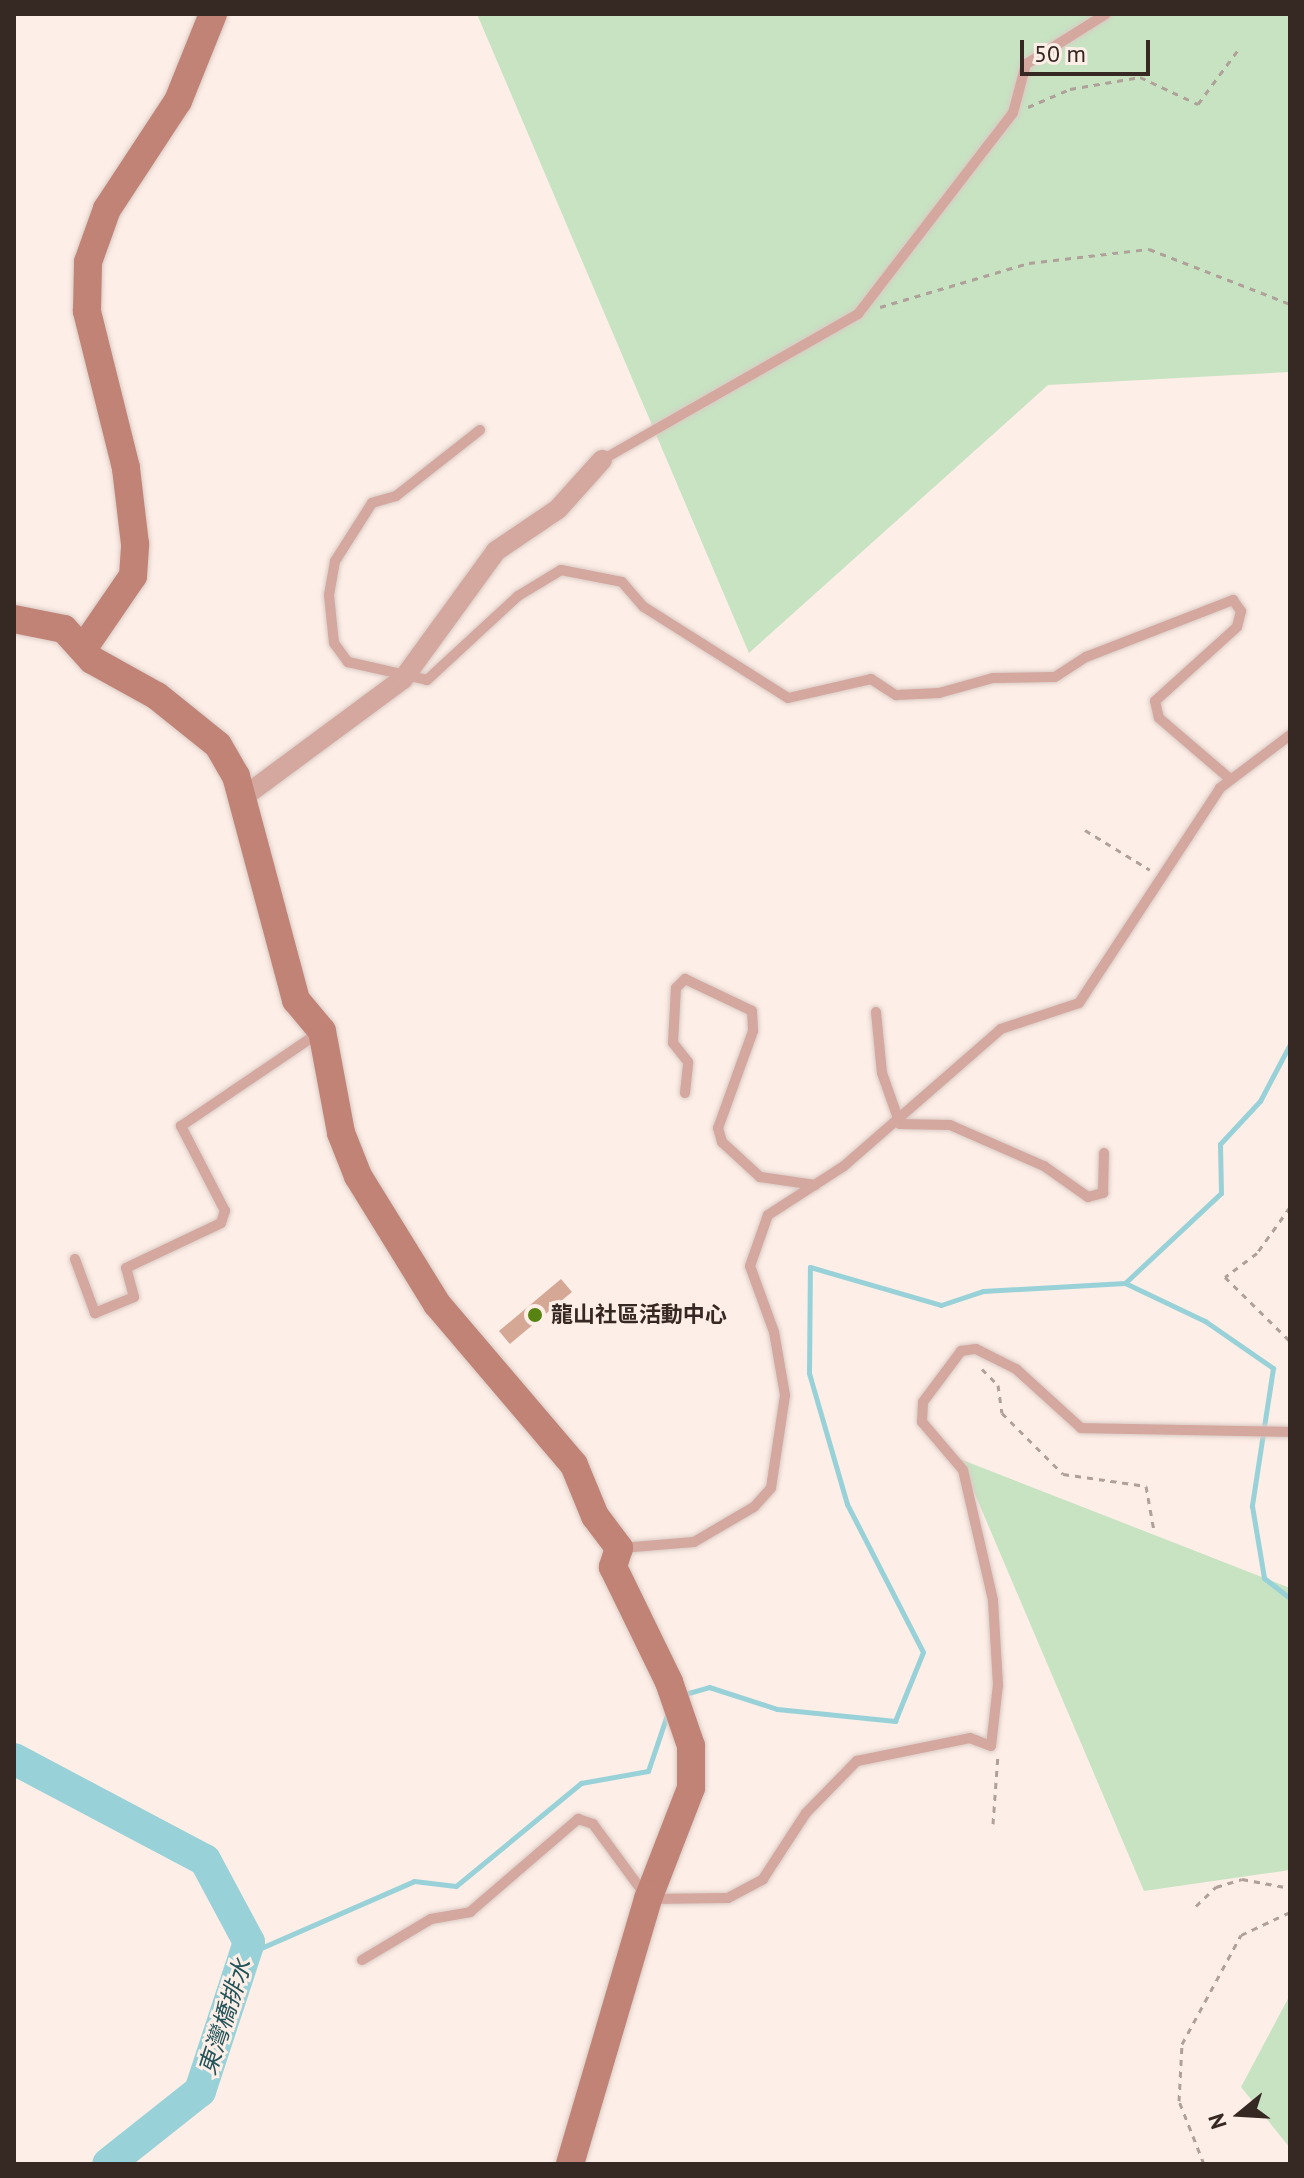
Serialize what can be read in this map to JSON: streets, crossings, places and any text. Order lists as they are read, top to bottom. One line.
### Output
{"water":["東灣橋排水"],"places":["龍山社區活動中心"],"scale_bar":"50 m","north":"left"}
